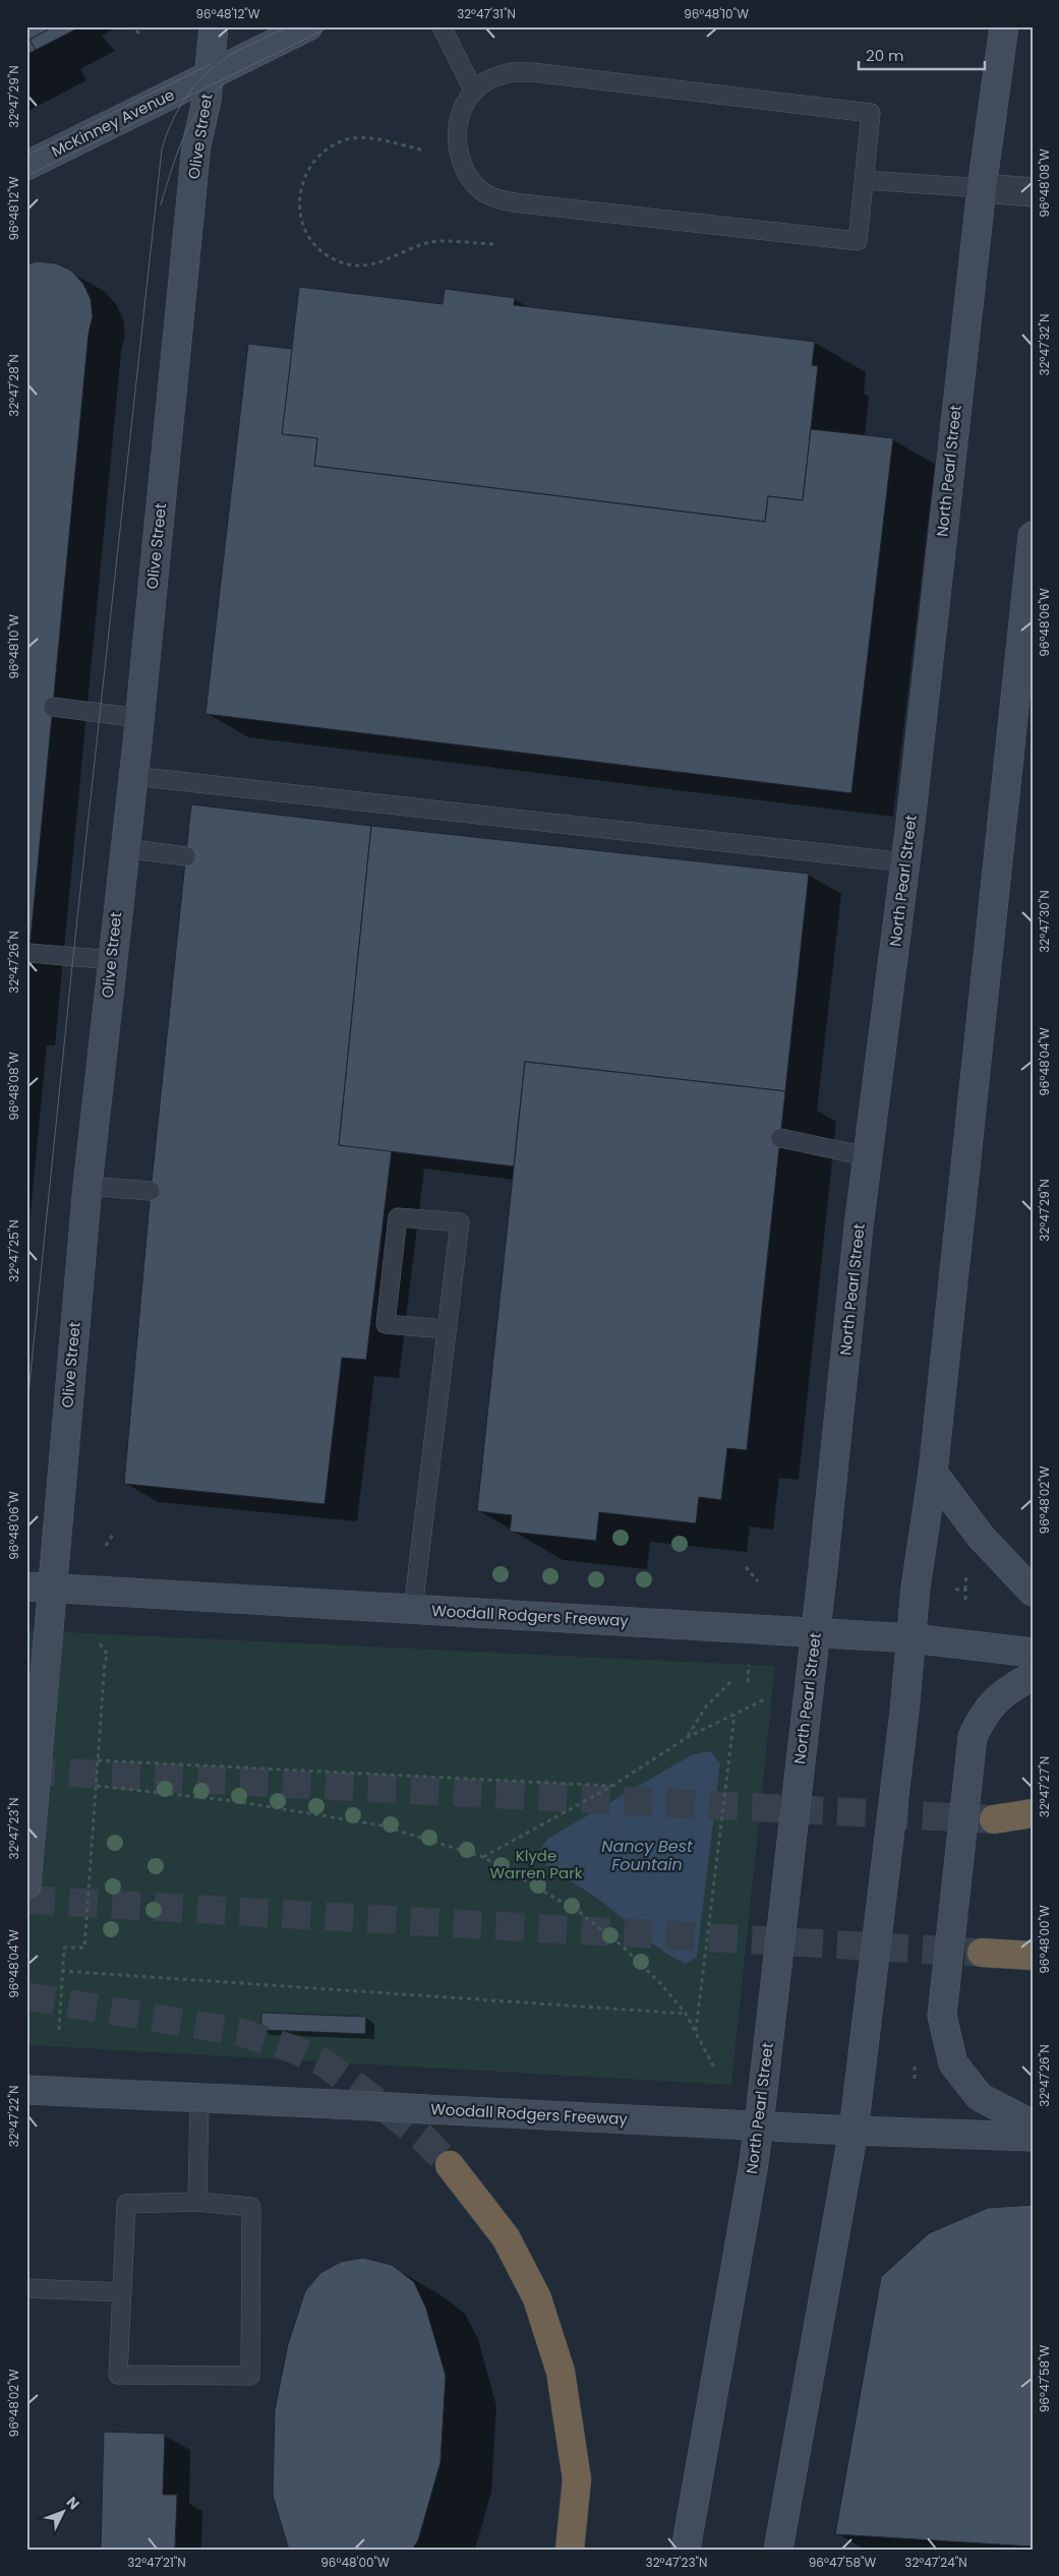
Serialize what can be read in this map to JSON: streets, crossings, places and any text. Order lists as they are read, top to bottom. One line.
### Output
{"streets":{"main road":["McKinney Avenue","Olive Street","North Pearl Street","Woodall Rodgers Freeway"]},"crossings":[["McKinney Avenue","Olive Street"],["Olive Street","Woodall Rodgers Freeway"],["North Pearl Street","Woodall Rodgers Freeway"]],"water":["Nancy Best Fountain"],"parks":["Klyde Warren Park"],"scale_bar":"20 m","north":"top right","coordinates":["96°48'12\"W","32°47'31\"N","96°48'10\"W","32°47'29\"N","96°48'08\"W","32°47'32\"N","32°47'28\"N","96°48'06\"W","32°47'30\"N","32°47'26\"N","96°48'04\"W","32°47'25\"N","96°48'02\"W","32°47'27\"N","32°47'23\"N","96°48'00\"W","32°47'22\"N","96°47'58\"W","32°47'21\"N","32°47'24\"N"]}
